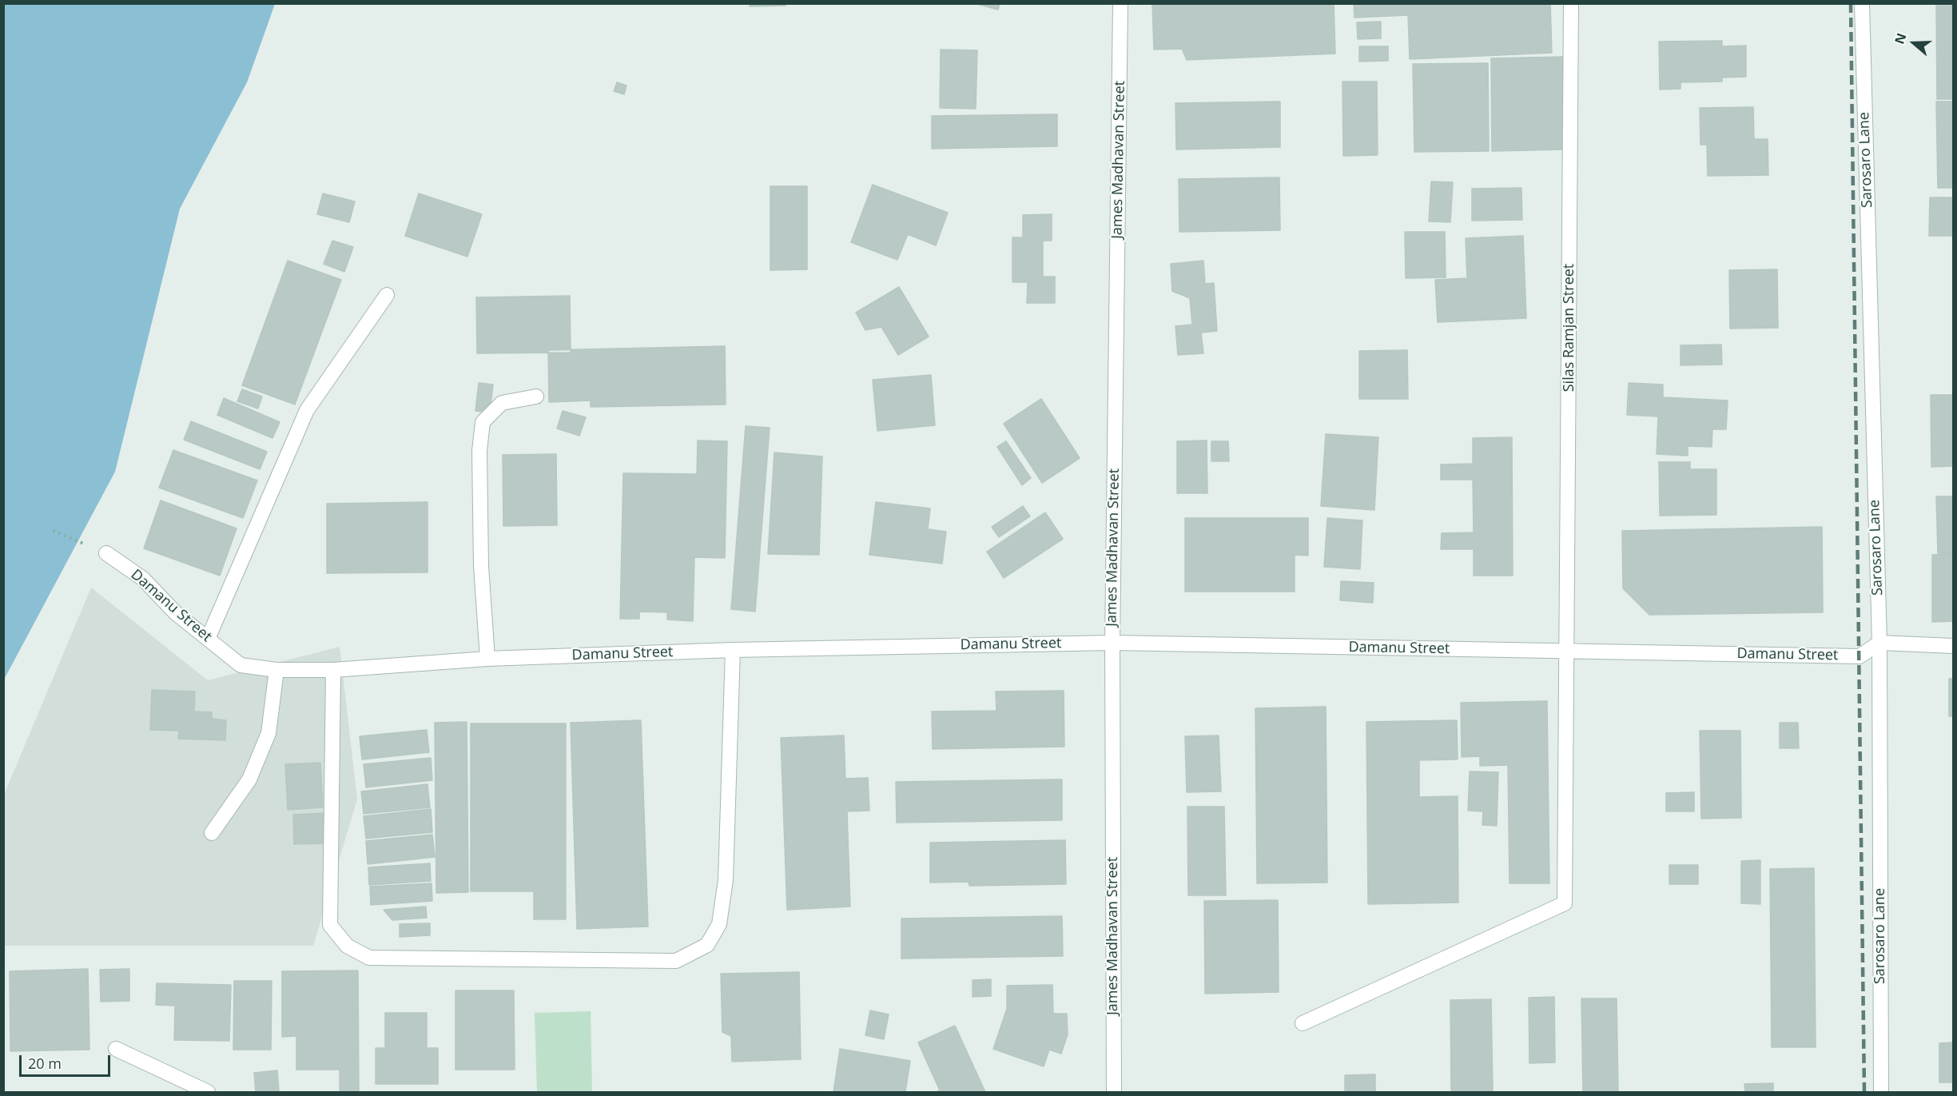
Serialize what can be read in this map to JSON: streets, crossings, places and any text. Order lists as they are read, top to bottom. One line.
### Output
{"streets":{"street":["James Madhavan Street","Sarosaro Lane","Silas Ramjan Street","Damanu Street"]},"crossings":[["James Madhavan Street","Damanu Street"],["Sarosaro Lane","Damanu Street"],["Silas Ramjan Street","Damanu Street"]],"scale_bar":"20 m","north":"left"}
